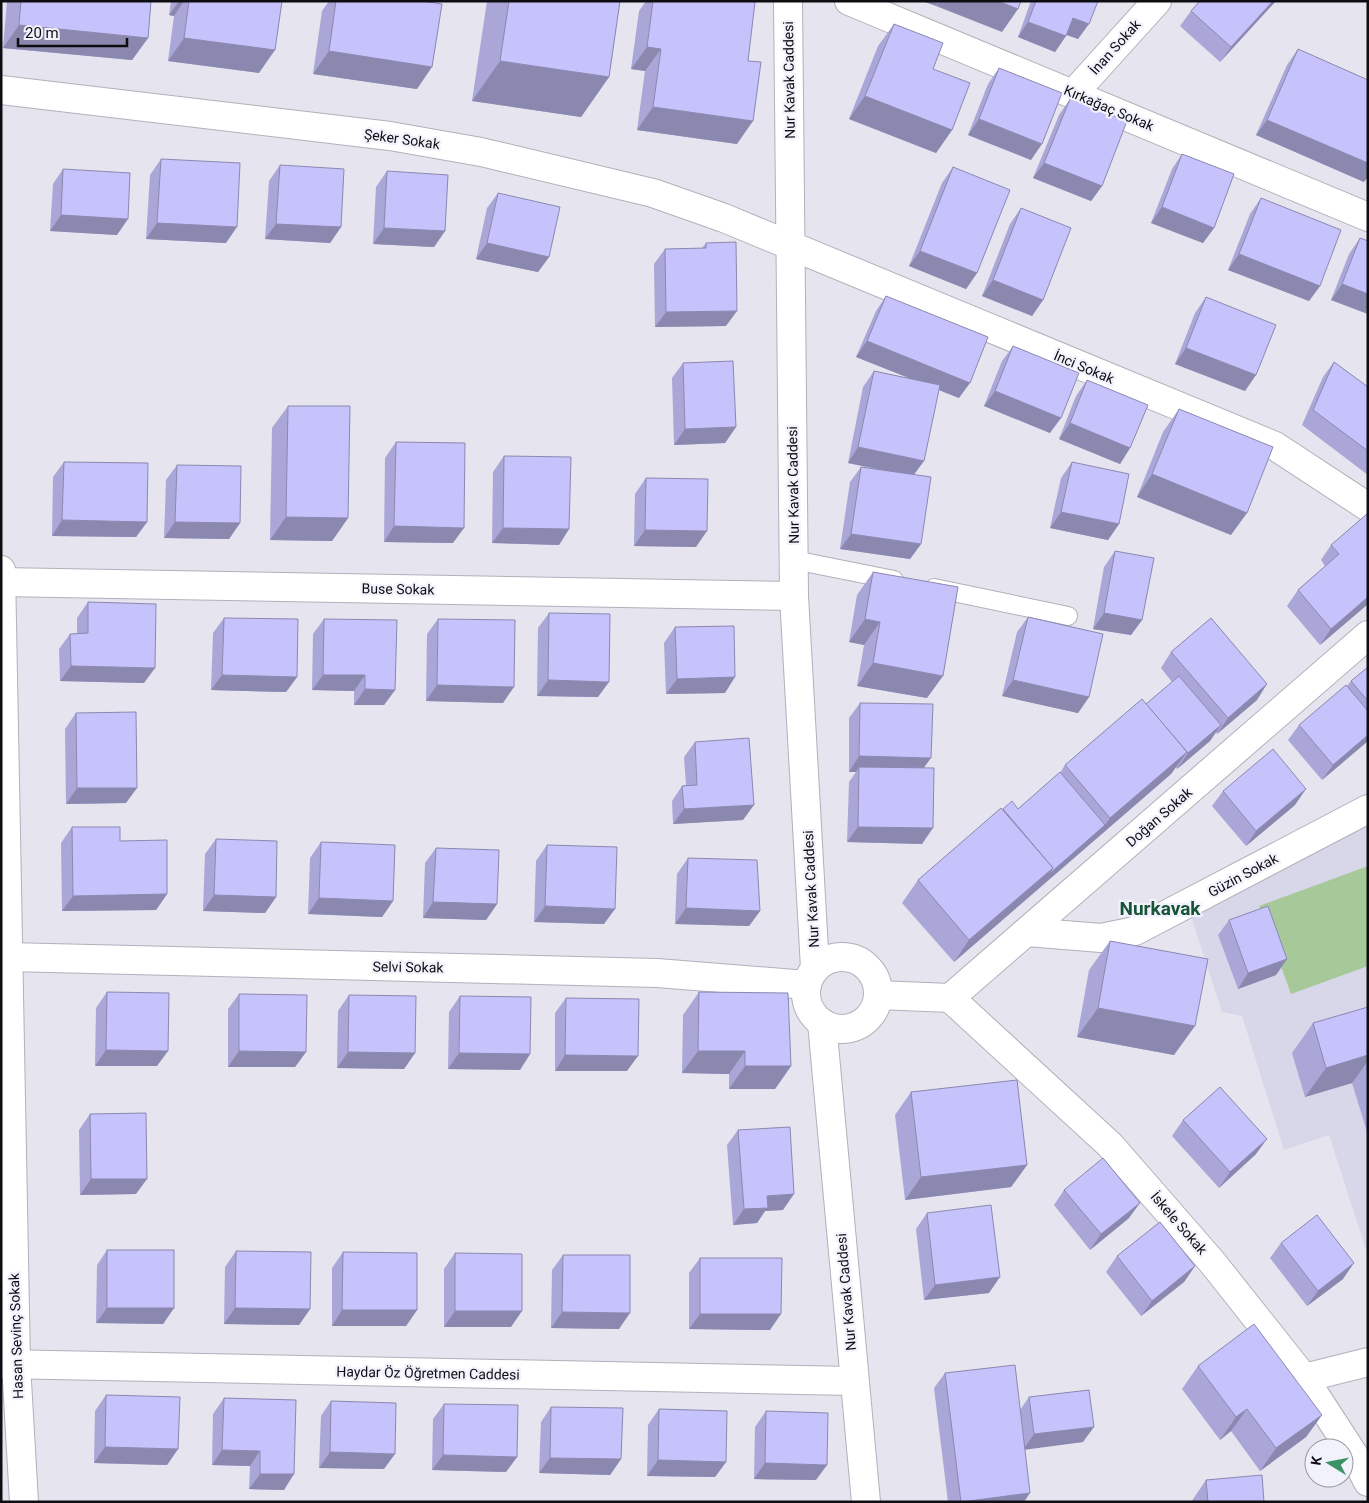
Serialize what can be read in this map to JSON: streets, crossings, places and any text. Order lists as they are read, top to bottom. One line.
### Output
{"streets":{"street":["İnan Sokak","Nur Kavak Caddesi","Kırkağaç Sokak","Şeker Sokak","İnci Sokak","Buse Sokak","Doğan Sokak","Güzin Sokak","Selvi Sokak","İskele Sokak","Hasan Sevinç Sokak","Haydar Öz Öğretmen Caddesi"]},"crossings":[["İnan Sokak","Kırkağaç Sokak"],["Nur Kavak Caddesi","Şeker Sokak"],["Nur Kavak Caddesi","İnci Sokak"],["Nur Kavak Caddesi","Buse Sokak"],["Nur Kavak Caddesi","Selvi Sokak"],["Nur Kavak Caddesi","Haydar Öz Öğretmen Caddesi"],["Şeker Sokak","İnci Sokak"],["Buse Sokak","Hasan Sevinç Sokak"],["Doğan Sokak","Güzin Sokak"],["Doğan Sokak","İskele Sokak"],["Selvi Sokak","Hasan Sevinç Sokak"],["Hasan Sevinç Sokak","Haydar Öz Öğretmen Caddesi"]],"districts":["Nurkavak"],"scale_bar":"20 m","north":"left"}
